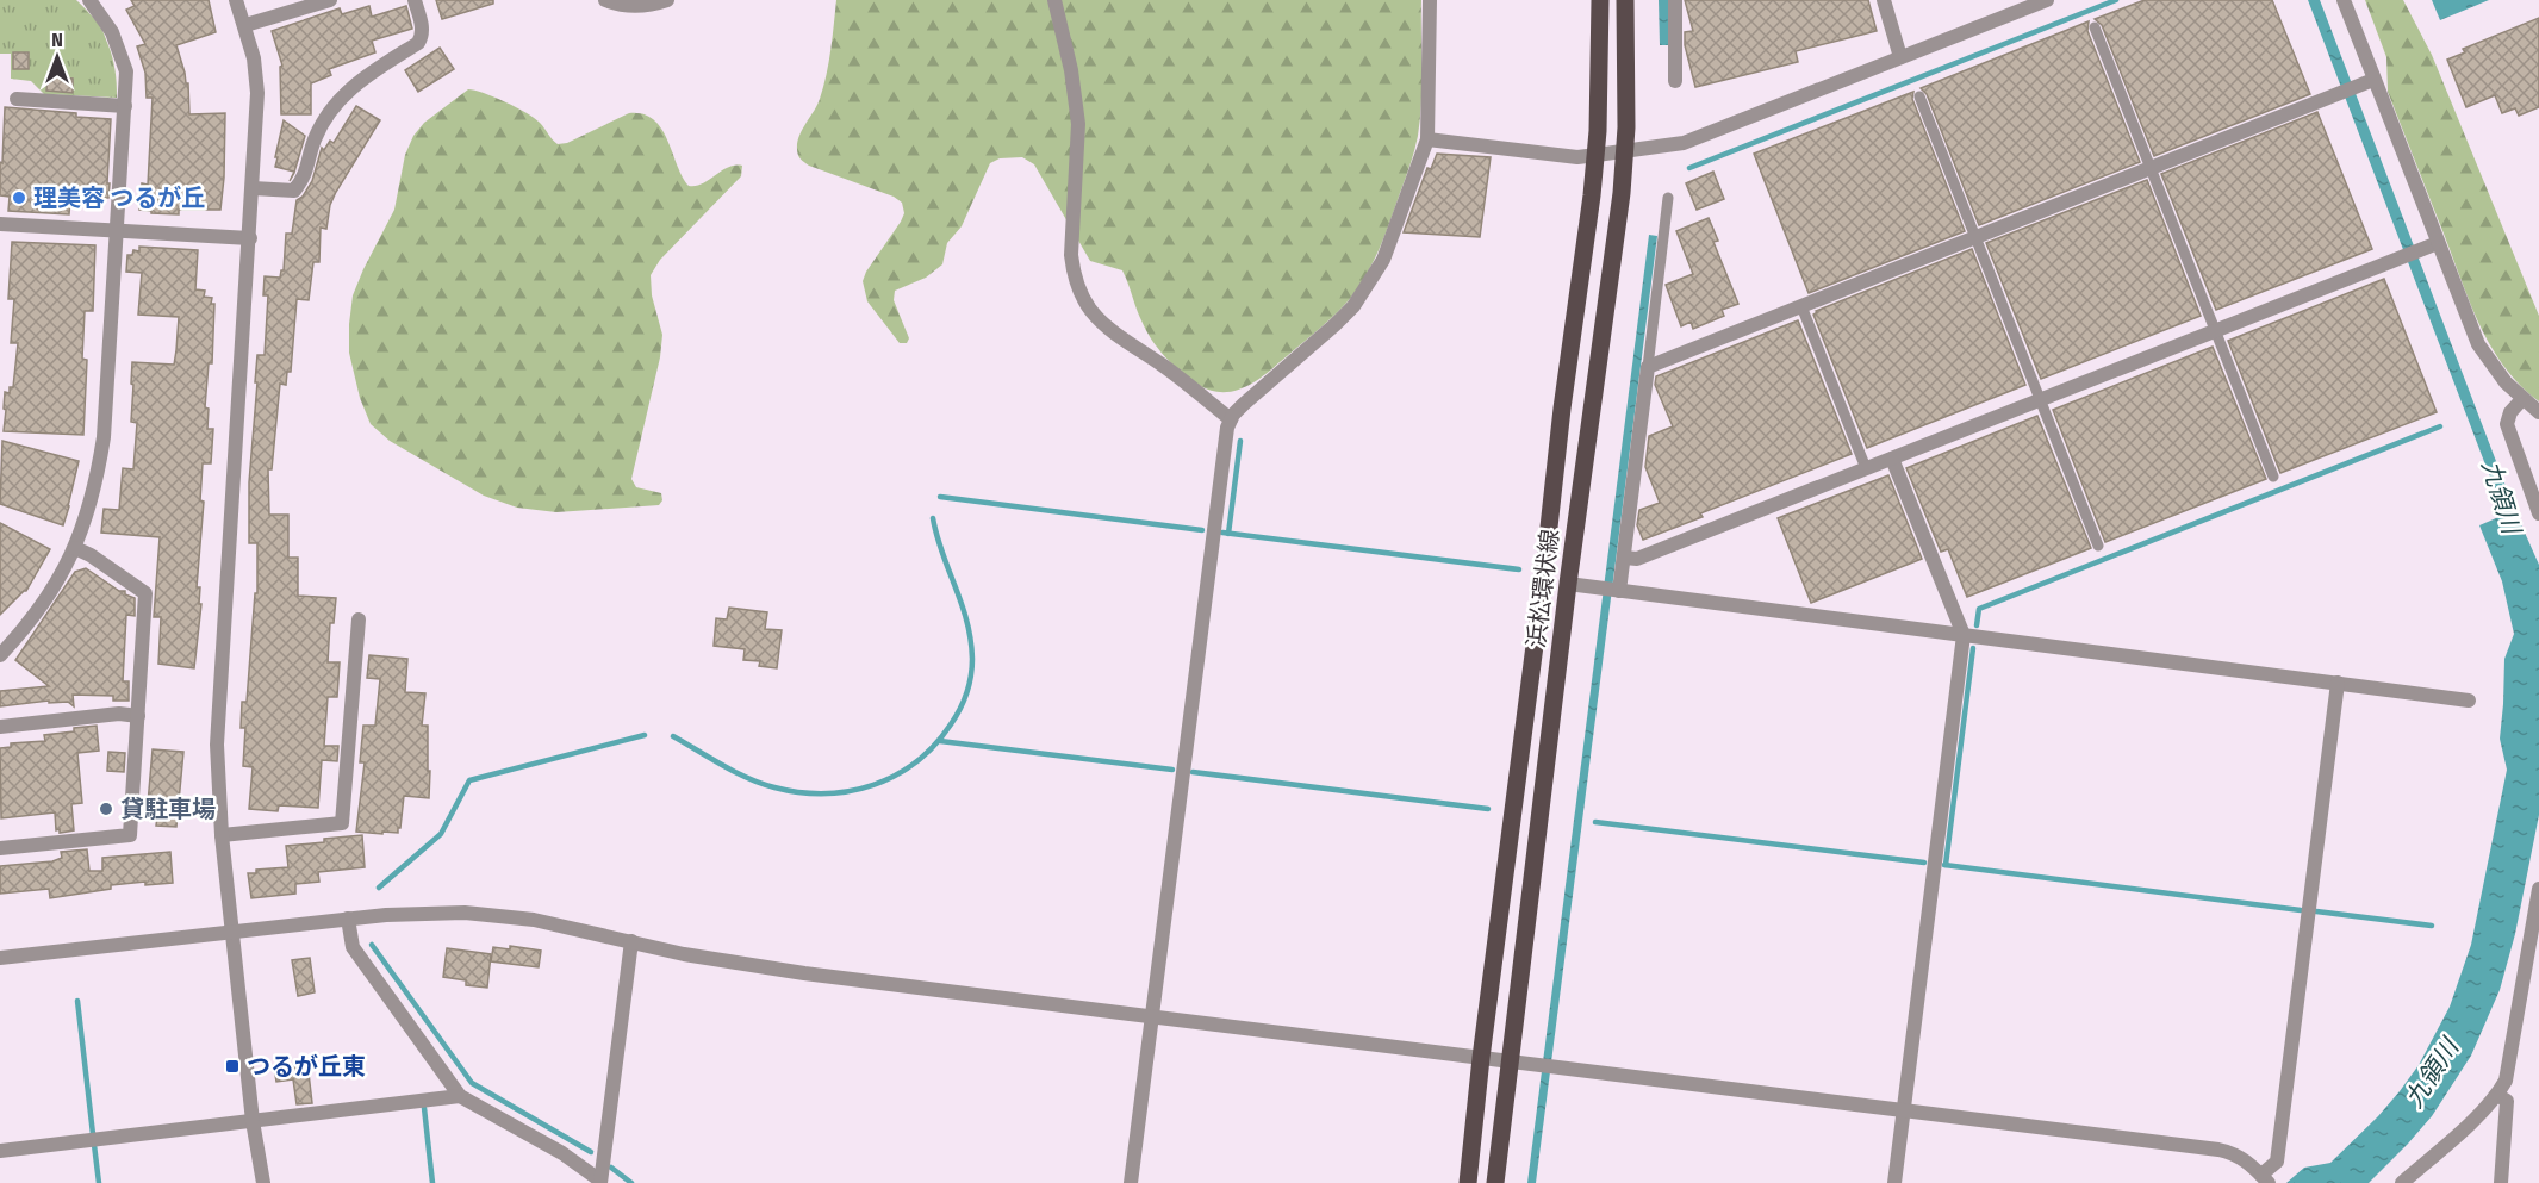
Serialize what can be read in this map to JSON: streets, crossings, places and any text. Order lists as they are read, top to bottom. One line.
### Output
{"streets":{"main road":["浜松環状線"]},"water":["九領川"],"places":{"other":["理美容 つるが丘","貸駐車場"],"transit":["つるが丘東"]},"north":"top"}
